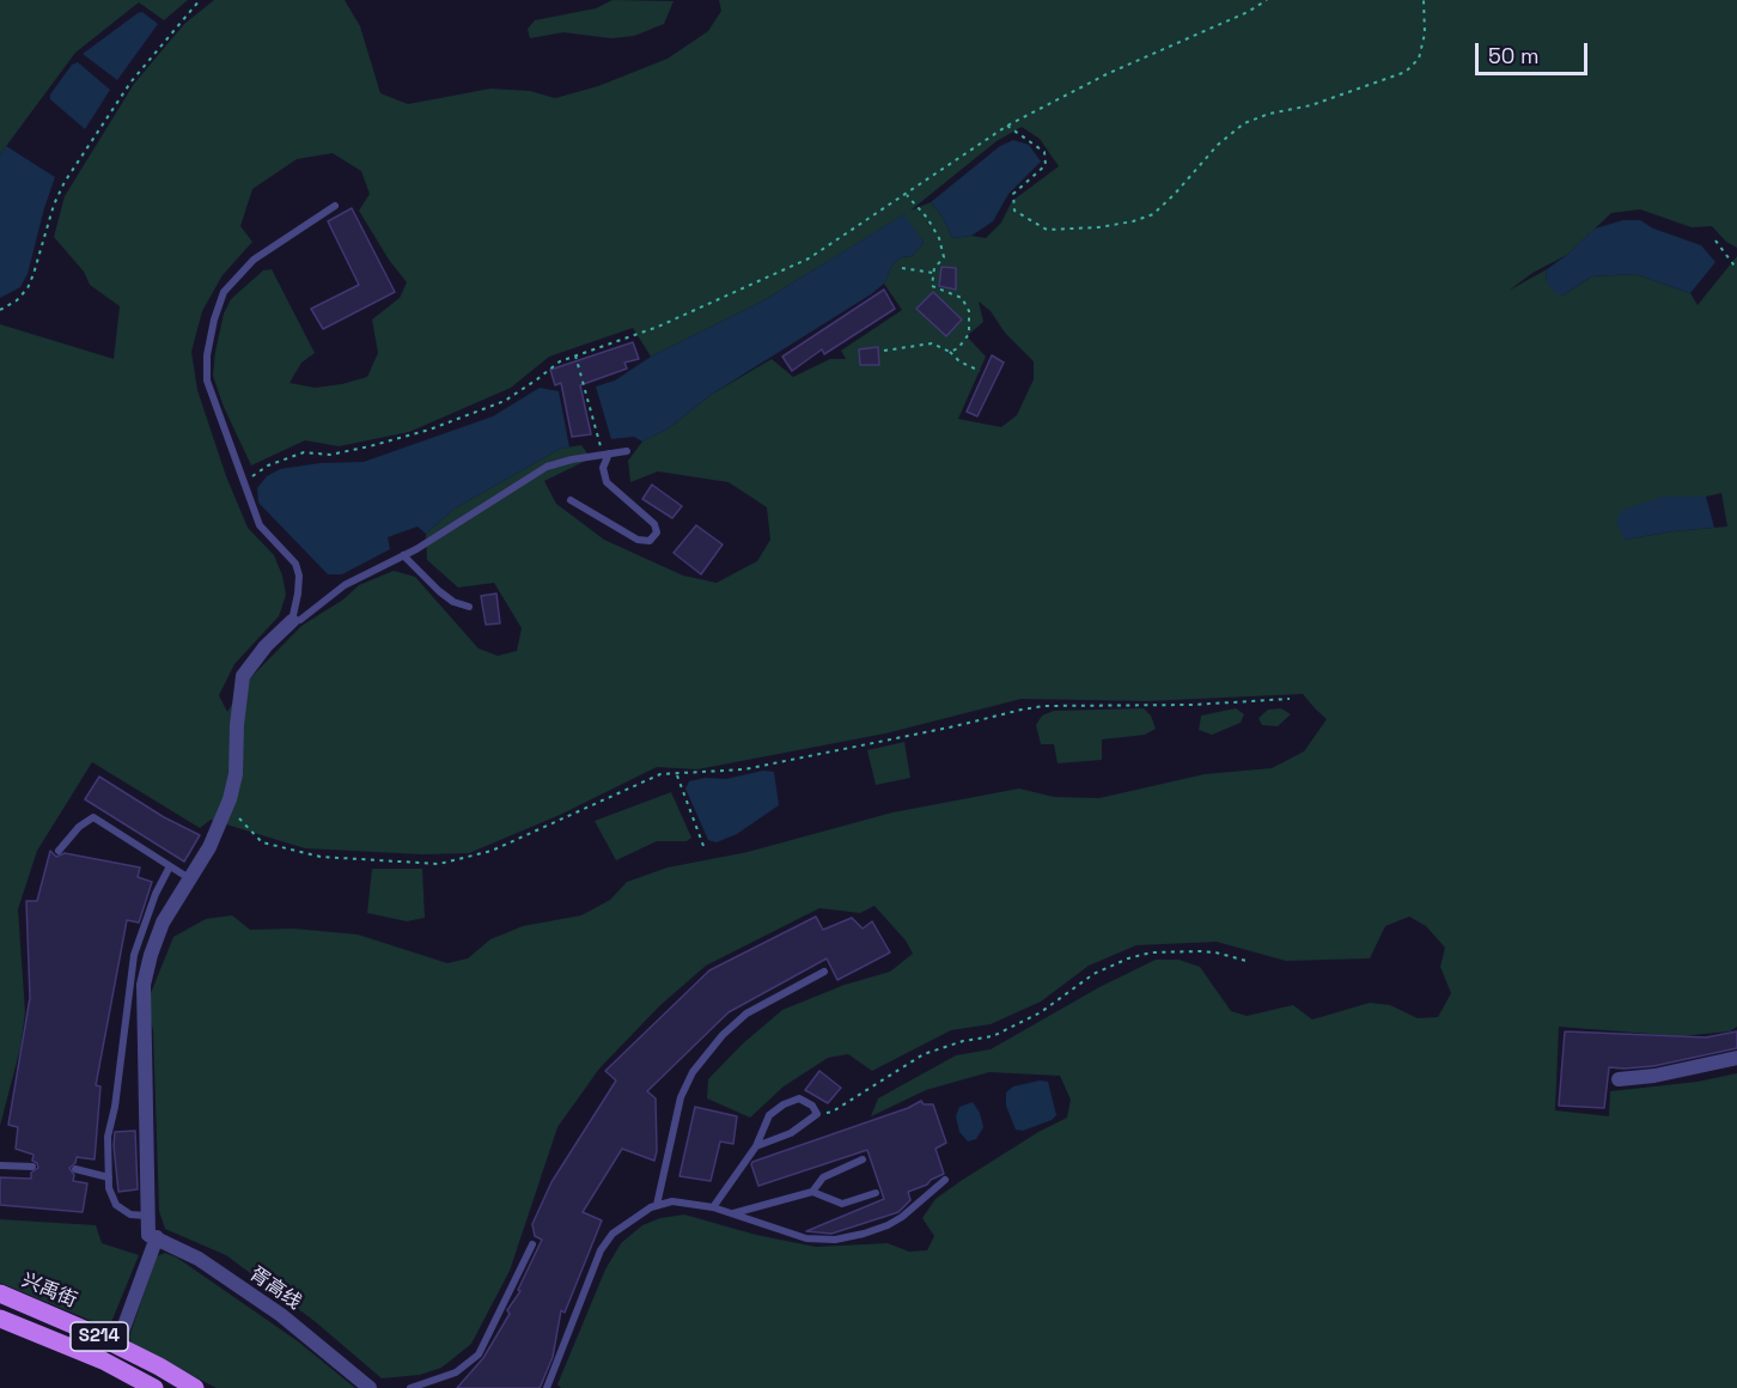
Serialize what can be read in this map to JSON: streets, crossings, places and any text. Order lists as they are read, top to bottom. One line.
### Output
{"streets":{"main road":["兴禹街","S214"],"street":["胥高线"]},"scale_bar":"50 m"}
